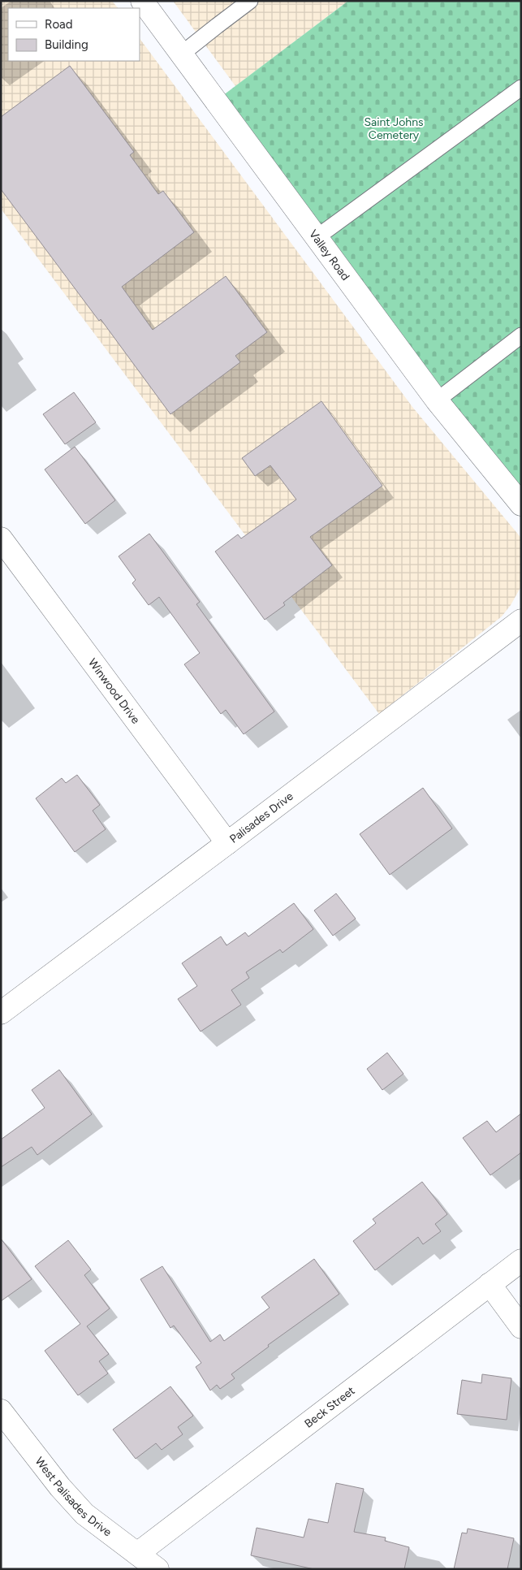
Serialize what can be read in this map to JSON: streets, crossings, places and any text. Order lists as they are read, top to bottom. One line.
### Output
{"streets":{"street":["Valley Road","Winwood Drive","Palisades Drive","Beck Street","West Palisades Drive"]},"crossings":[["Winwood Drive","Palisades Drive"],["Beck Street","West Palisades Drive"]],"parks":["Saint Johns Cemetery"],"legend":["Road","Building"]}
